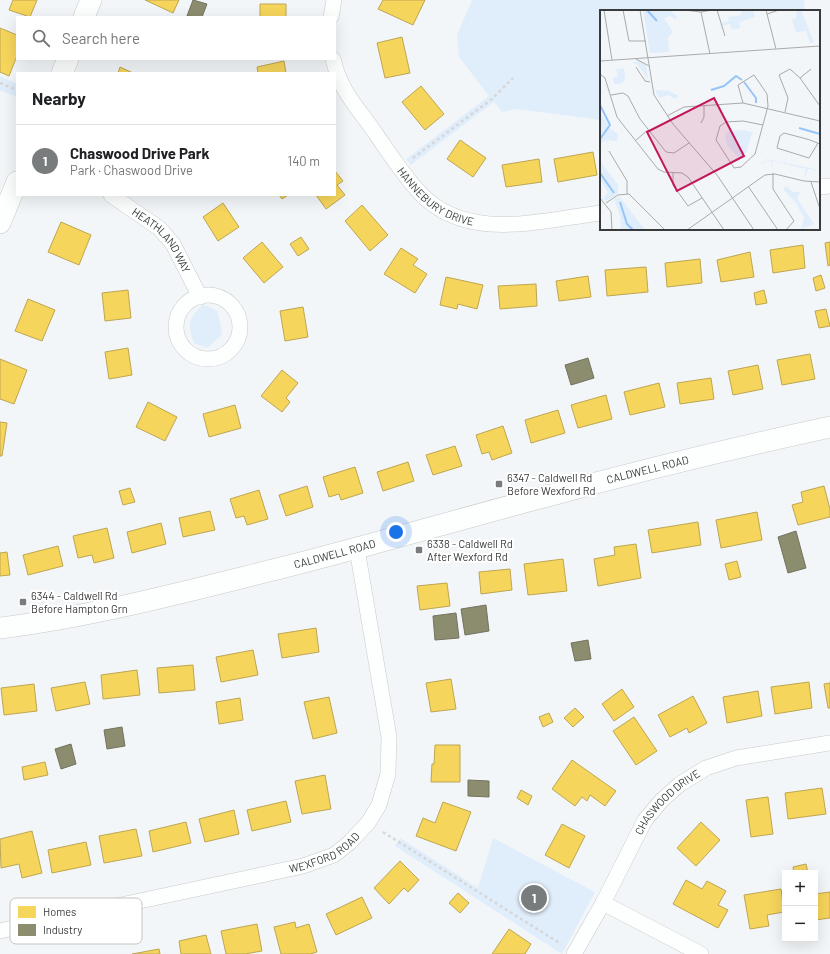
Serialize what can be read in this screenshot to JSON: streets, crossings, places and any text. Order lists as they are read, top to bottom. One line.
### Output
{"streets":{"street":["HANNEBURY DRIVE","HEATHLAND WAY","CALDWELL ROAD","CHASWOOD DRIVE","WEXFORD ROAD"]},"crossings":[["CALDWELL ROAD","WEXFORD ROAD"]],"places":{"transit":["6347 - Caldwell Rd Before Wexford Rd","6338 - Caldwell Rd After Wexford Rd","6344 - Caldwell Rd Before Hampton Grn"]},"legend":["Homes","Industry"],"page":{"search":"Search here","heading":"Nearby","list":[{"mark":"1","name":"Chaswood Drive Park","note":"Park · Chaswood Drive","value":"140 m"}],"map_buttons":["+","−"],"pins":"1"}}
